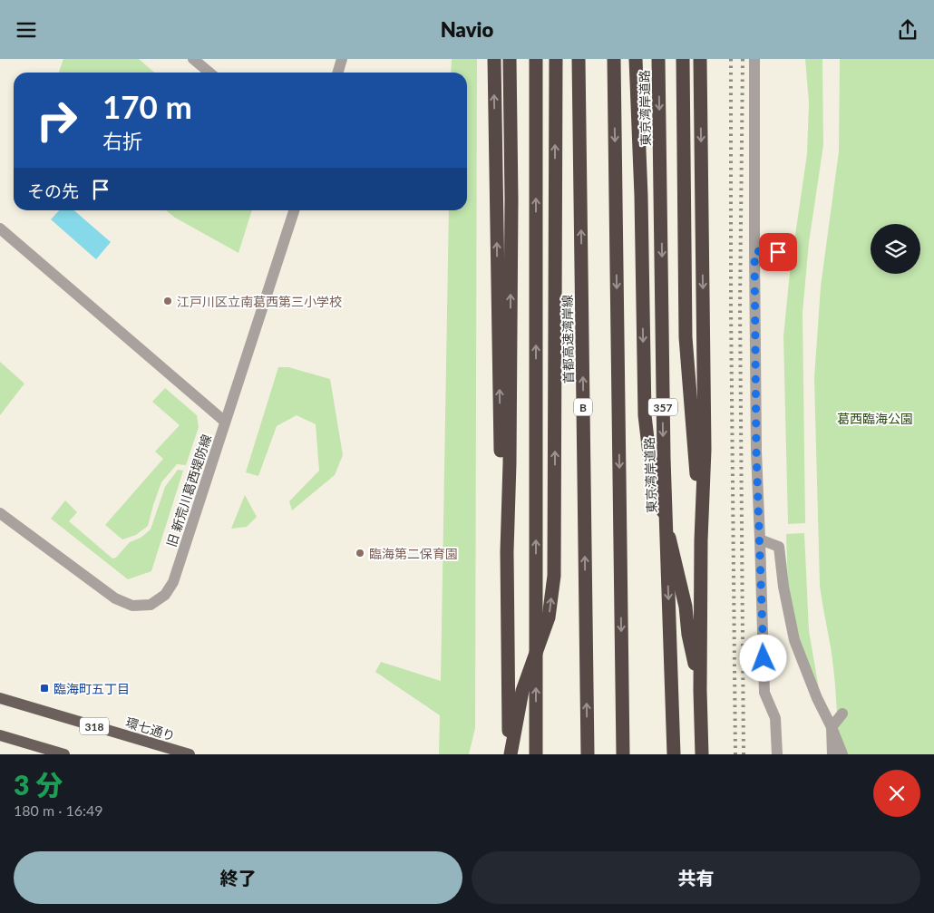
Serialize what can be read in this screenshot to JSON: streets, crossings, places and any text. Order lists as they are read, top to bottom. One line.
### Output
{"streets":{"highway":["東京湾岸道路","首都高速湾岸線","B","357"],"main road":["318","環七通り"],"street":["旧 新荒川葛西堤防線"]},"parks":["葛西臨海公園"],"places":{"other":["江戸川区立南葛西第三小学校","臨海第二保育園"],"transit":["臨海町五丁目"]},"page":{"header":"Navio","turn":["170 m","右折"],"then":"その先","heading":["3 分","180 m · 16:49"],"buttons":["終了","共有"]}}
